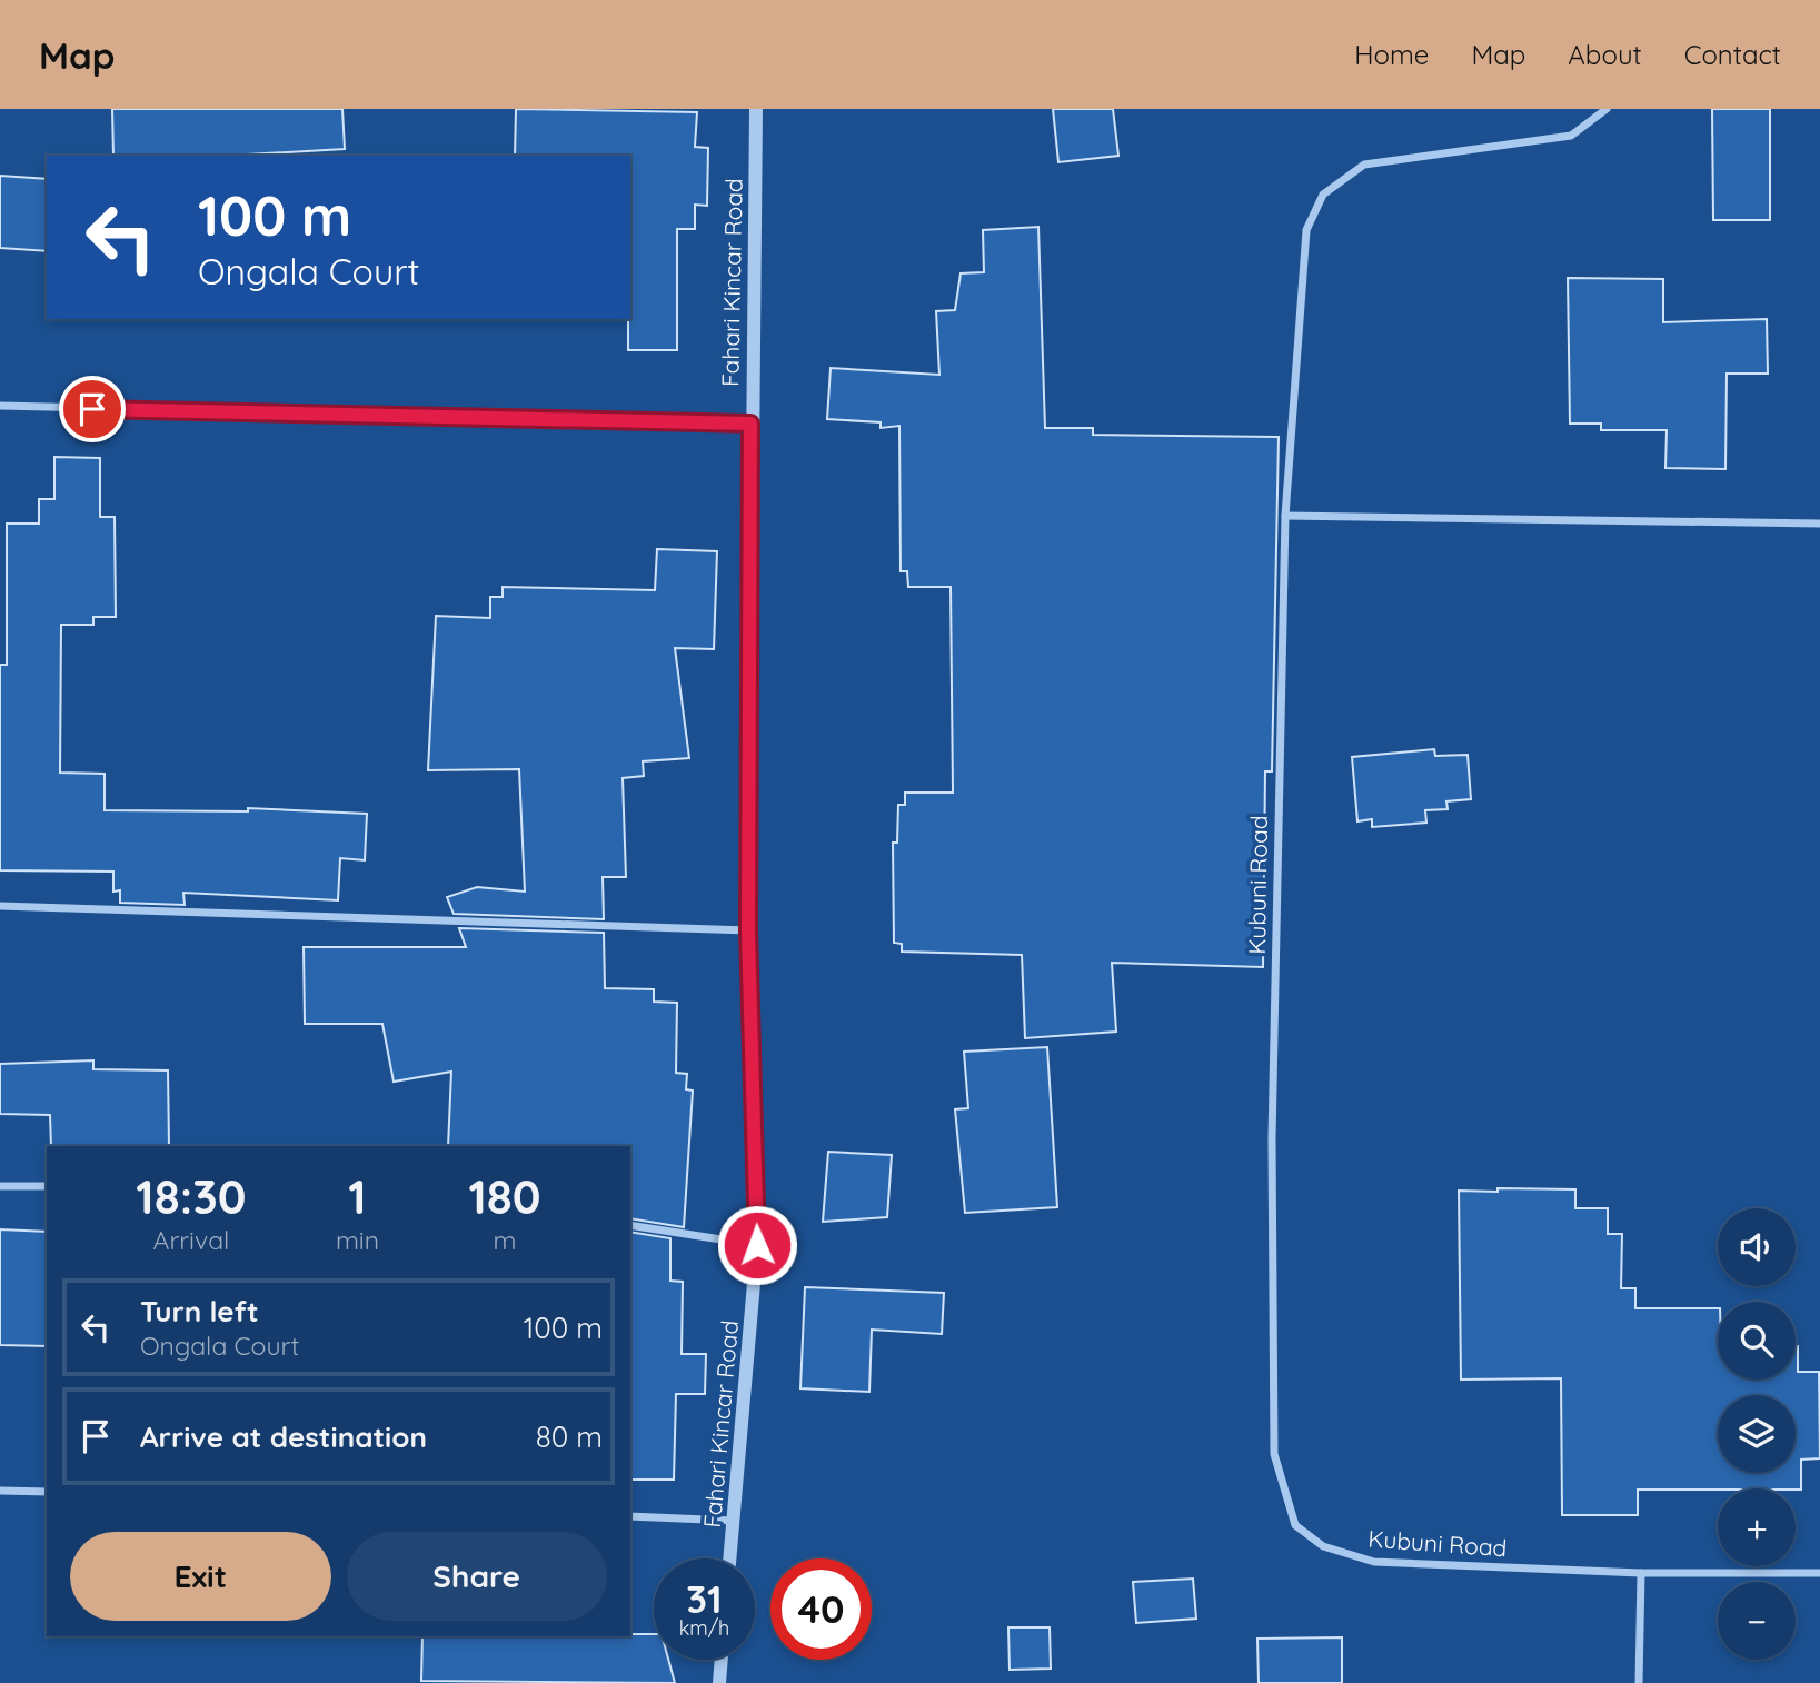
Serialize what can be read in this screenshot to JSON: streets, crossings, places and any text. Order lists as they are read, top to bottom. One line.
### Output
{"streets":{"street":["Fahari Kincar Road","Kubuni Road"]},"page":{"header":"Map","nav":["Home","Map","About","Contact"],"turn":["100 m","Ongala Court"],"eta":["18:30","Arrival","1","min","180","m"],"map_buttons":["+","−"],"list":[{"name":"Turn left","note":"Ongala Court","value":"100 m"},{"name":"Arrive at destination","value":"80 m"}],"buttons":["Exit","Share"],"speed":"31 km/h","limit":"40"}}
